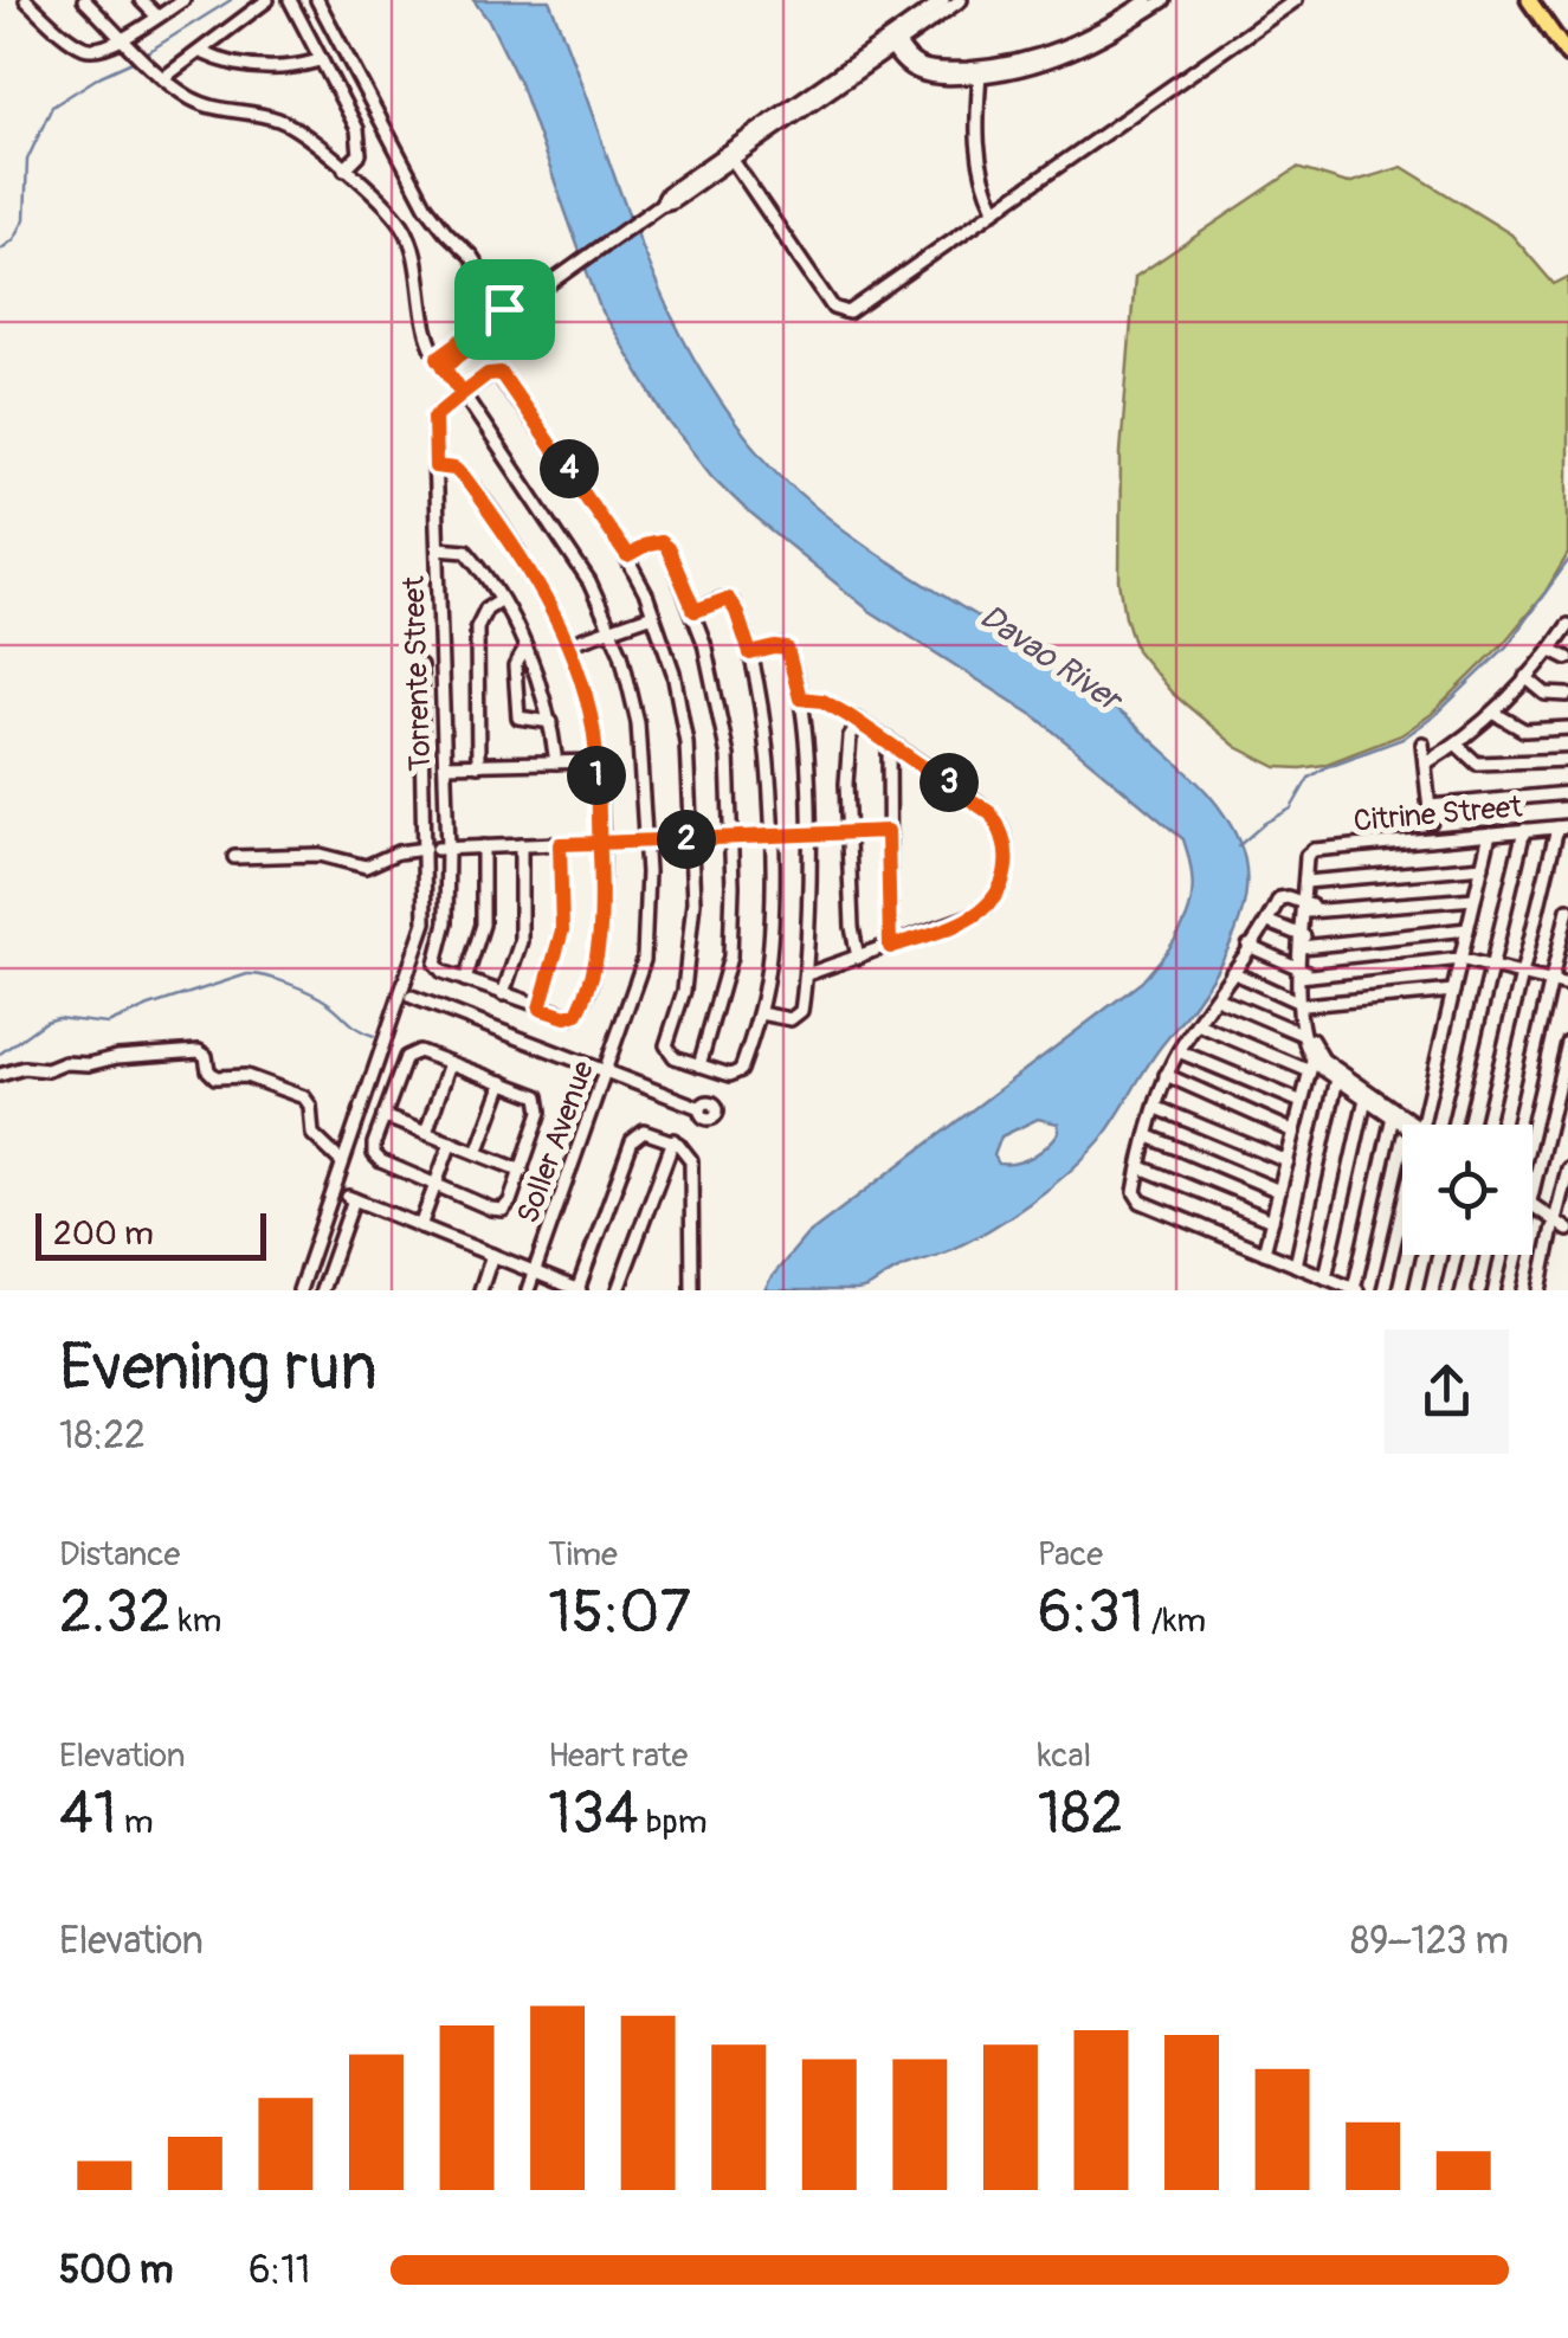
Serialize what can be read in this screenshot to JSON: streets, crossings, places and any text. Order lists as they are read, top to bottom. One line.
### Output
{"streets":{"street":["Torrente Street","Citrine Street","Soller Avenue"]},"crossings":[["Torrente Street","Soller Avenue"]],"water":["Davao River"],"scale_bar":"200 m","page":{"pins":["4","1","3","2"],"scale":"200 m","heading":["Evening run","18:22"],"stats":[["Distance","2.32 km"],["Time","15:07"],["Pace","6:31 /km"],["Elevation","41 m"],["Heart rate","134 bpm"],["kcal","182"]],"chart":["Elevation","89–123 m"],"list":[{"name":"500 m","note":"6:11"}]}}
